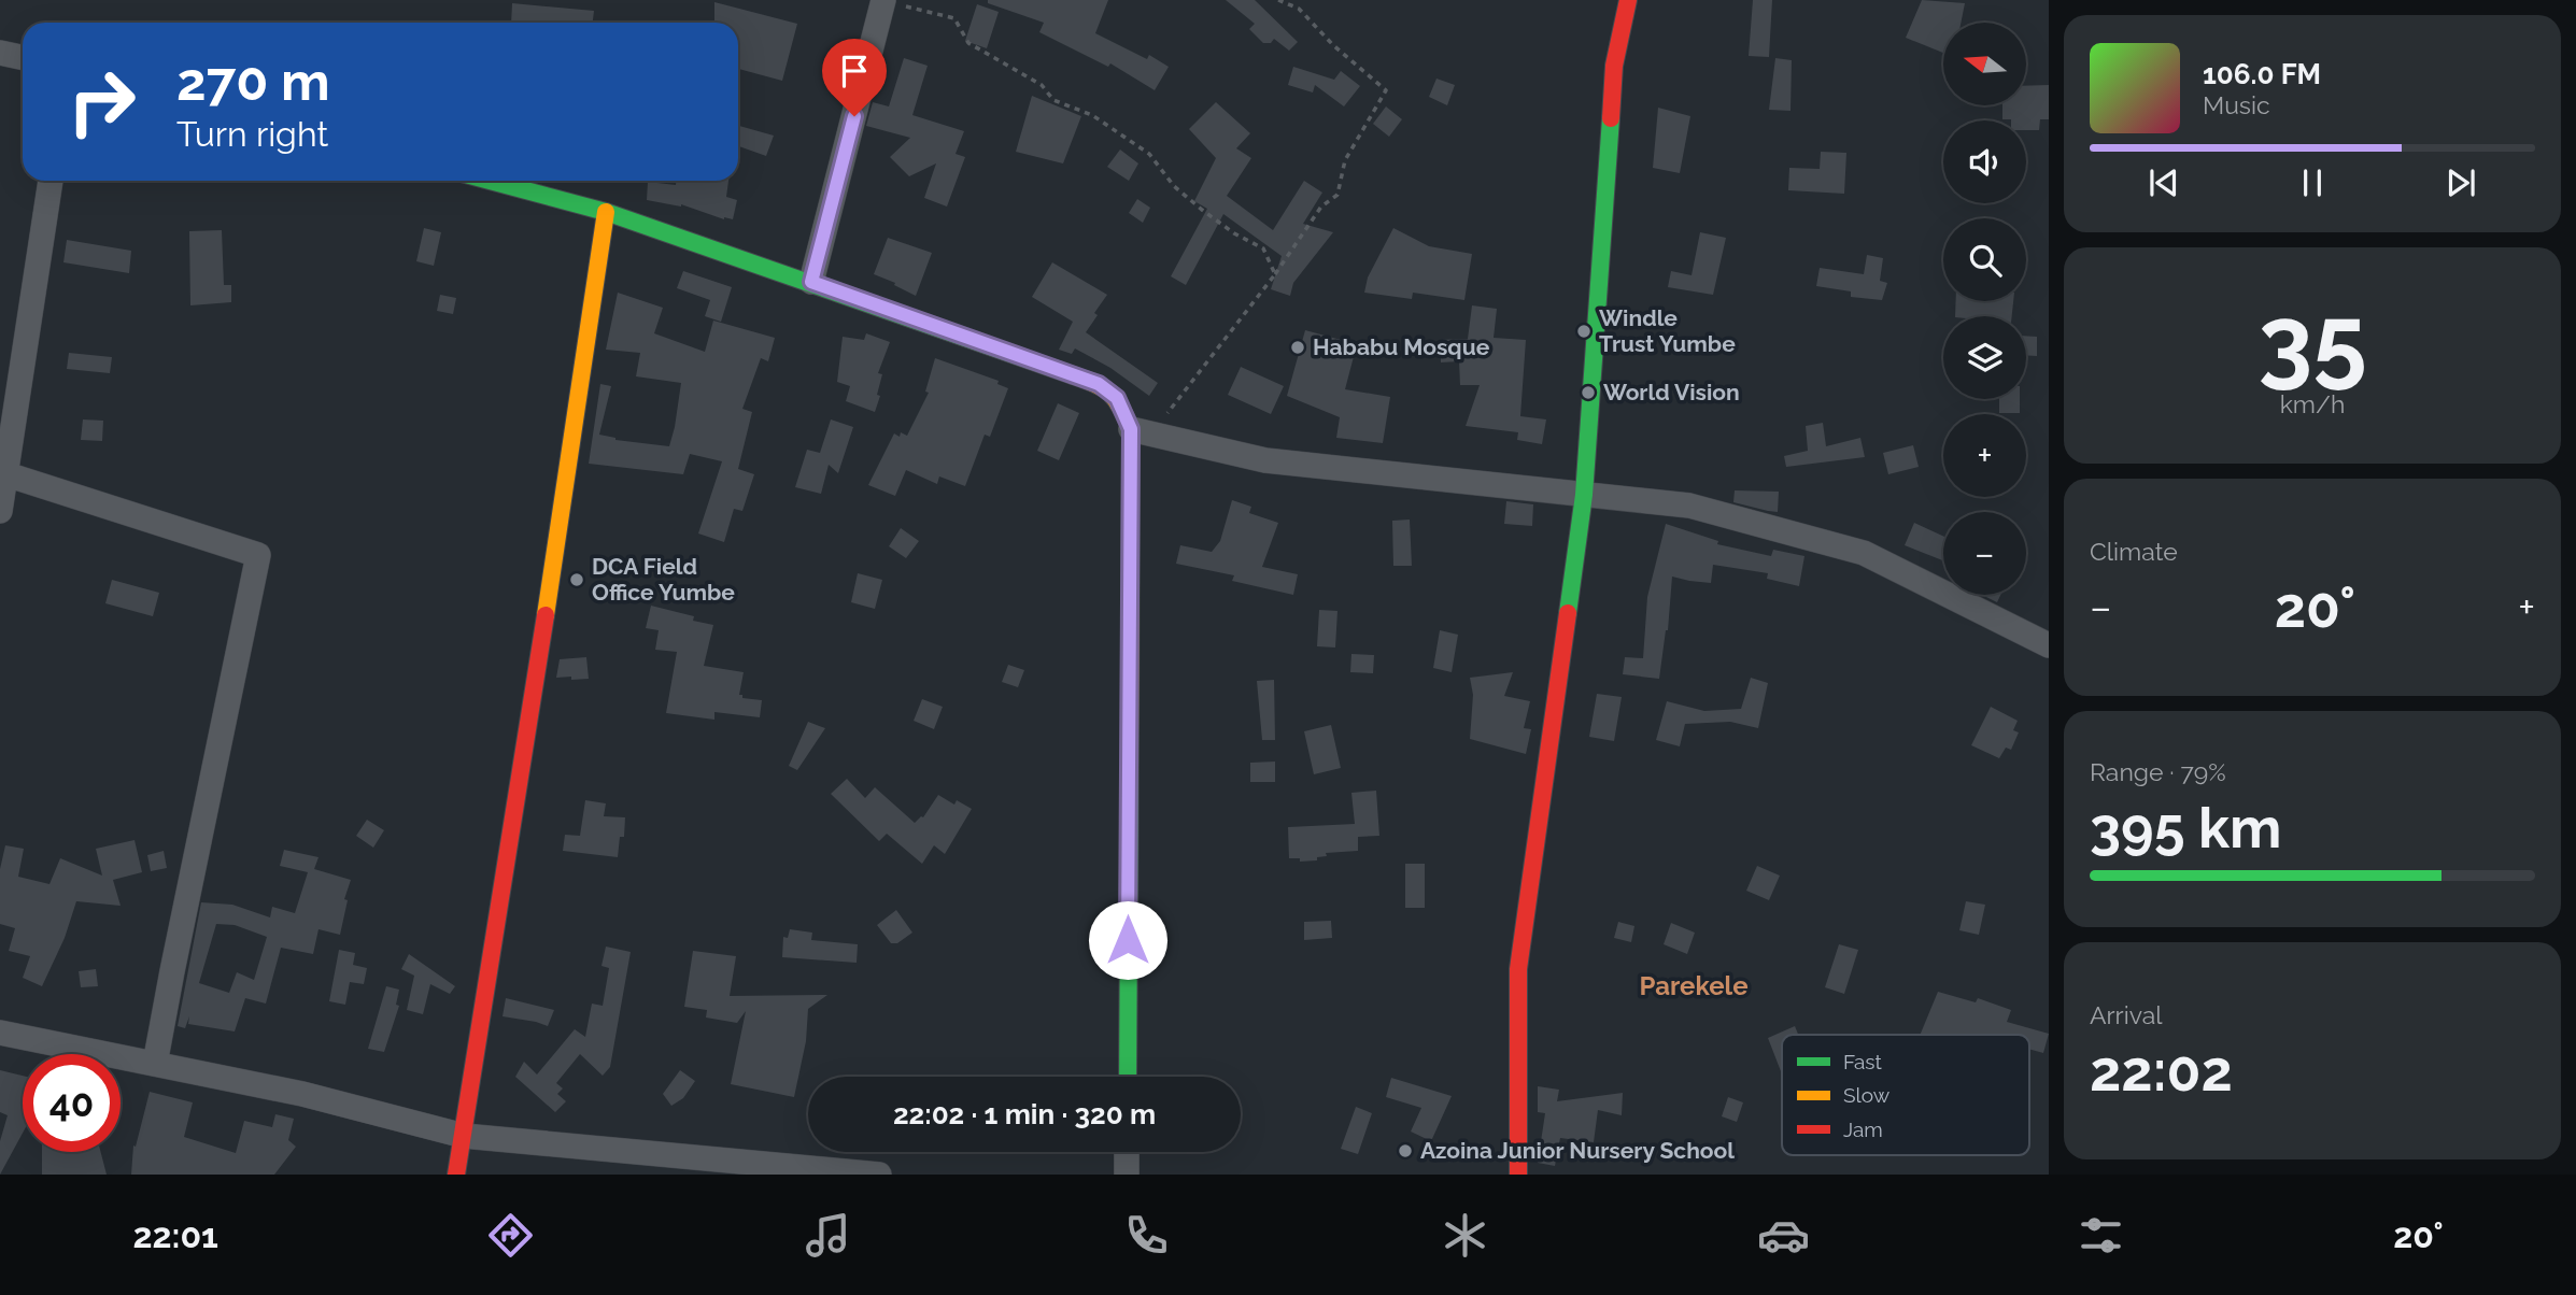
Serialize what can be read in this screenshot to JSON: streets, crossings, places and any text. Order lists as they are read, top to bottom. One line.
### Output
{"districts":["Parekele"],"places":["Windle Trust Yumbe","Hababu Mosque","World Vision","DCA Field Office Yumbe","Azoina Junior Nursery School"],"legend":["Fast","Slow","Jam"],"north":"left","page":{"map_buttons":["+","−"],"turn":["270 m","Turn right"],"song":["106.0 FM","Music"],"tile":[["35","km/h"],"Climate",["Range · 79%","395 km"],["Arrival","22:02"]],"heat":["−","20°","+"],"limit":"40","trip":"22:02 · 1 min · 320 m","tabs":["22:01","20°"]}}
